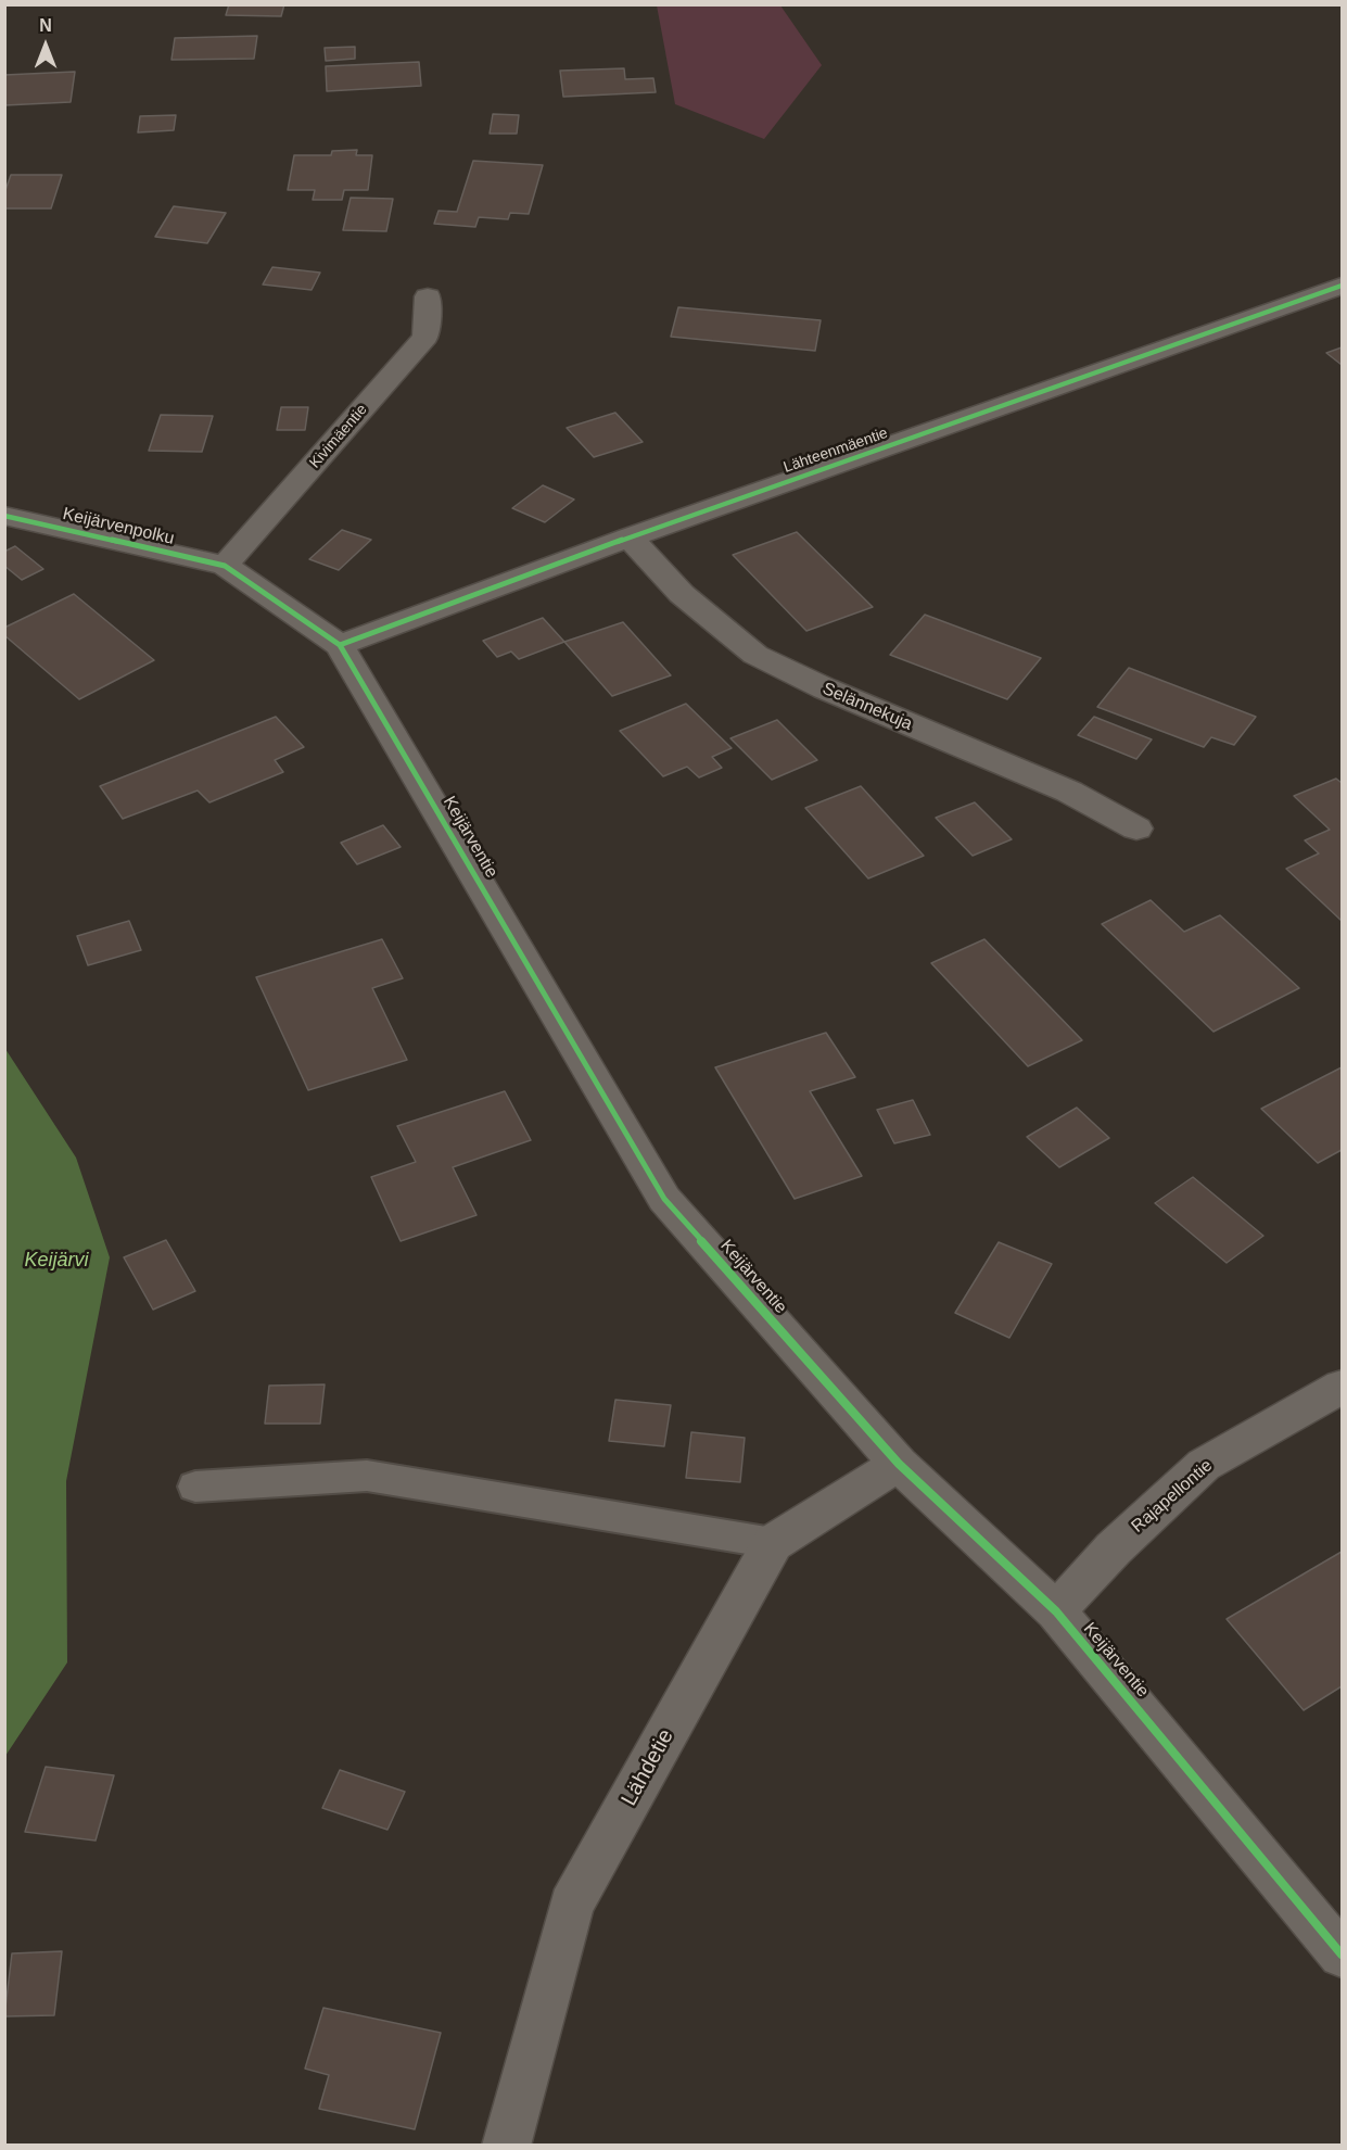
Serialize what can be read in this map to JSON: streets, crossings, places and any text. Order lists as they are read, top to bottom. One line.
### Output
{"streets":{"street":["Kivimäentie","Lähteenmäentie","Keijärvenpolku","Selännekuja","Keijärventie","Rajapellontie","Lähdetie"]},"crossings":[["Kivimäentie","Keijärvenpolku"],["Kivimäentie","Keijärventie"],["Lähteenmäentie","Selännekuja"],["Lähteenmäentie","Keijärventie"],["Keijärvenpolku","Keijärventie"],["Keijärventie","Rajapellontie"],["Keijärventie","Lähdetie"]],"water":["Keijärvi"],"north":"top"}
